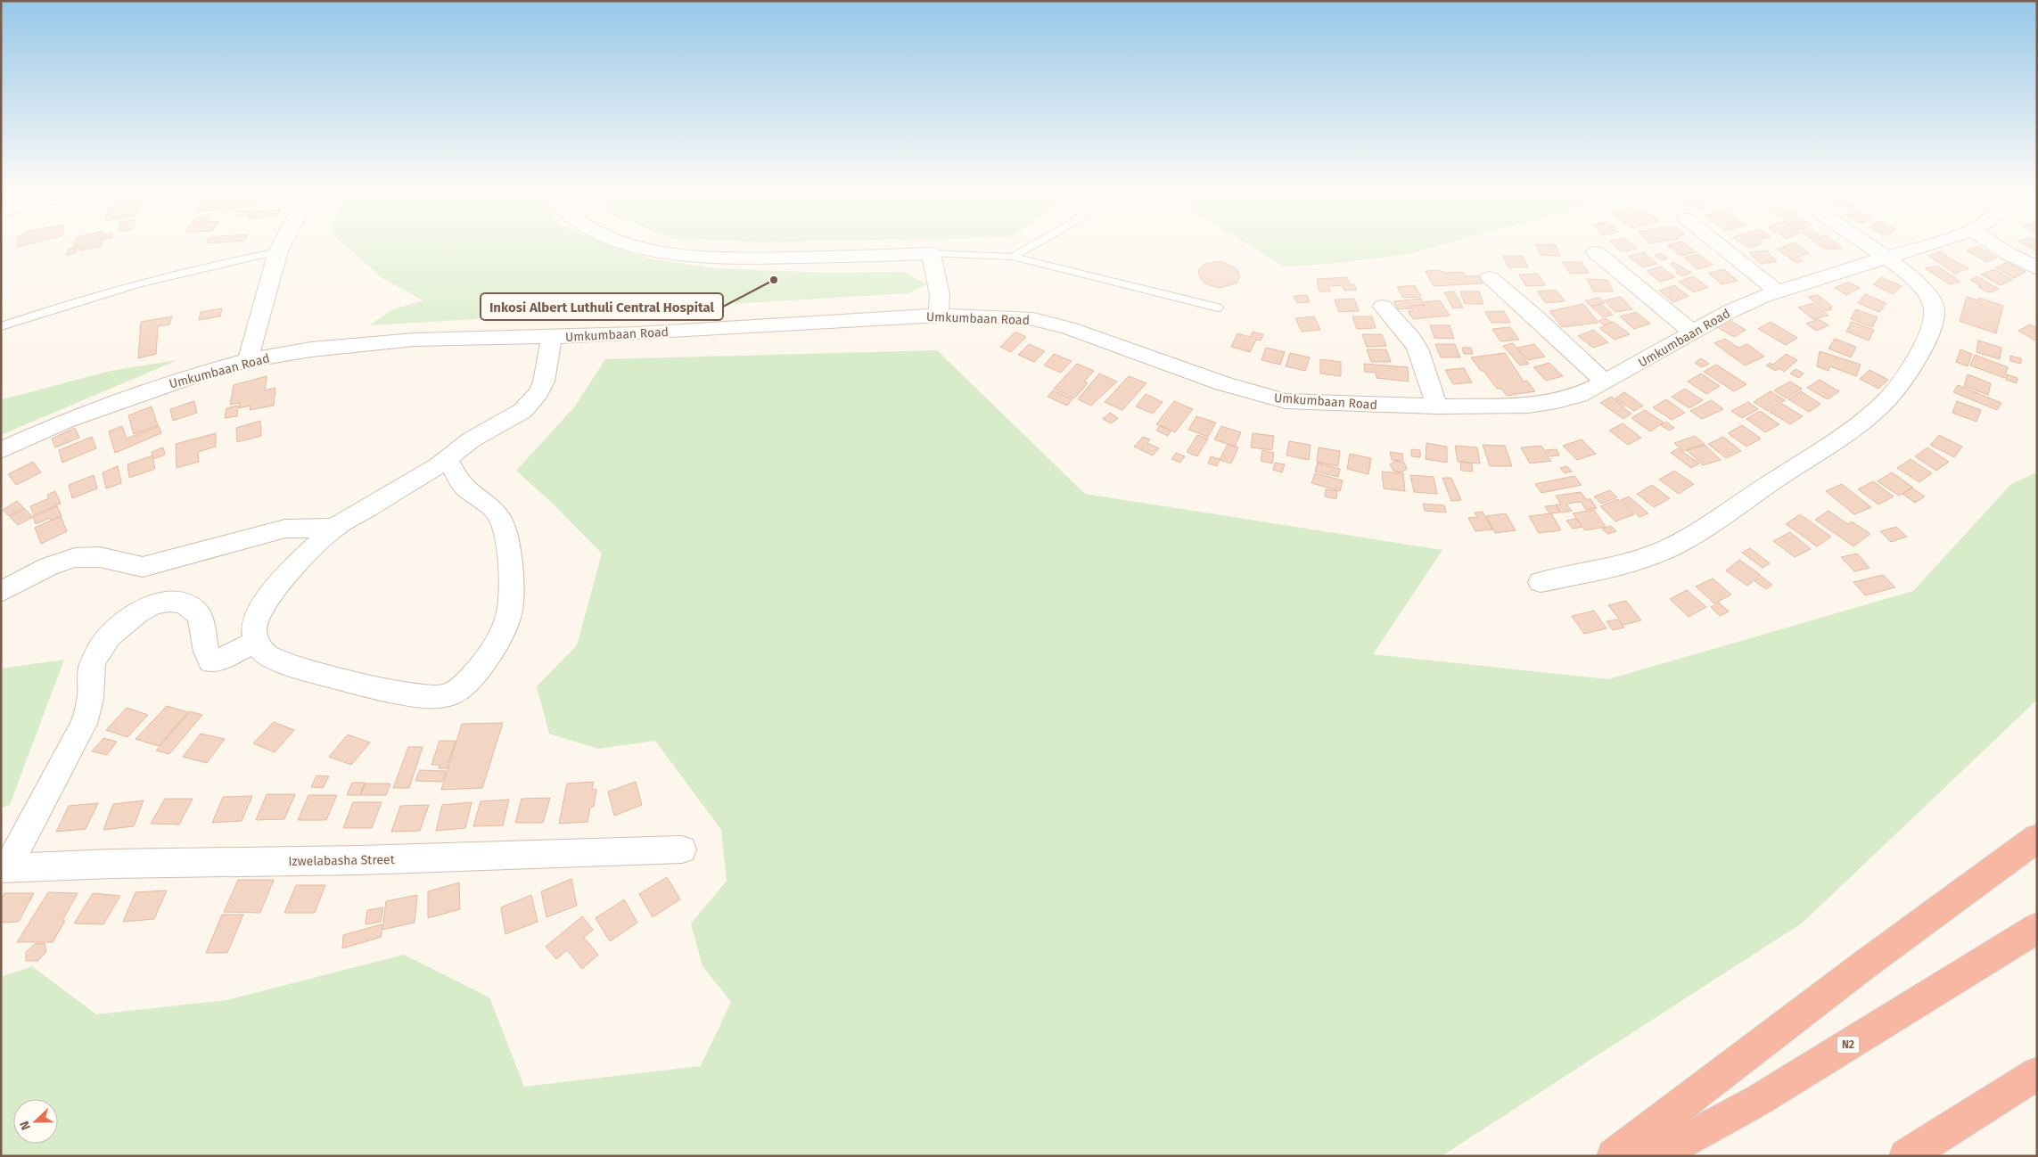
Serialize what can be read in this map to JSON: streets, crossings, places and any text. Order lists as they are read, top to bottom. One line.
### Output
{"streets":{"highway":["N2"],"street":["Umkumbaan Road","Izwelabasha Street"]},"places":["Inkosi Albert Luthuli Central Hospital"],"north":"left"}
